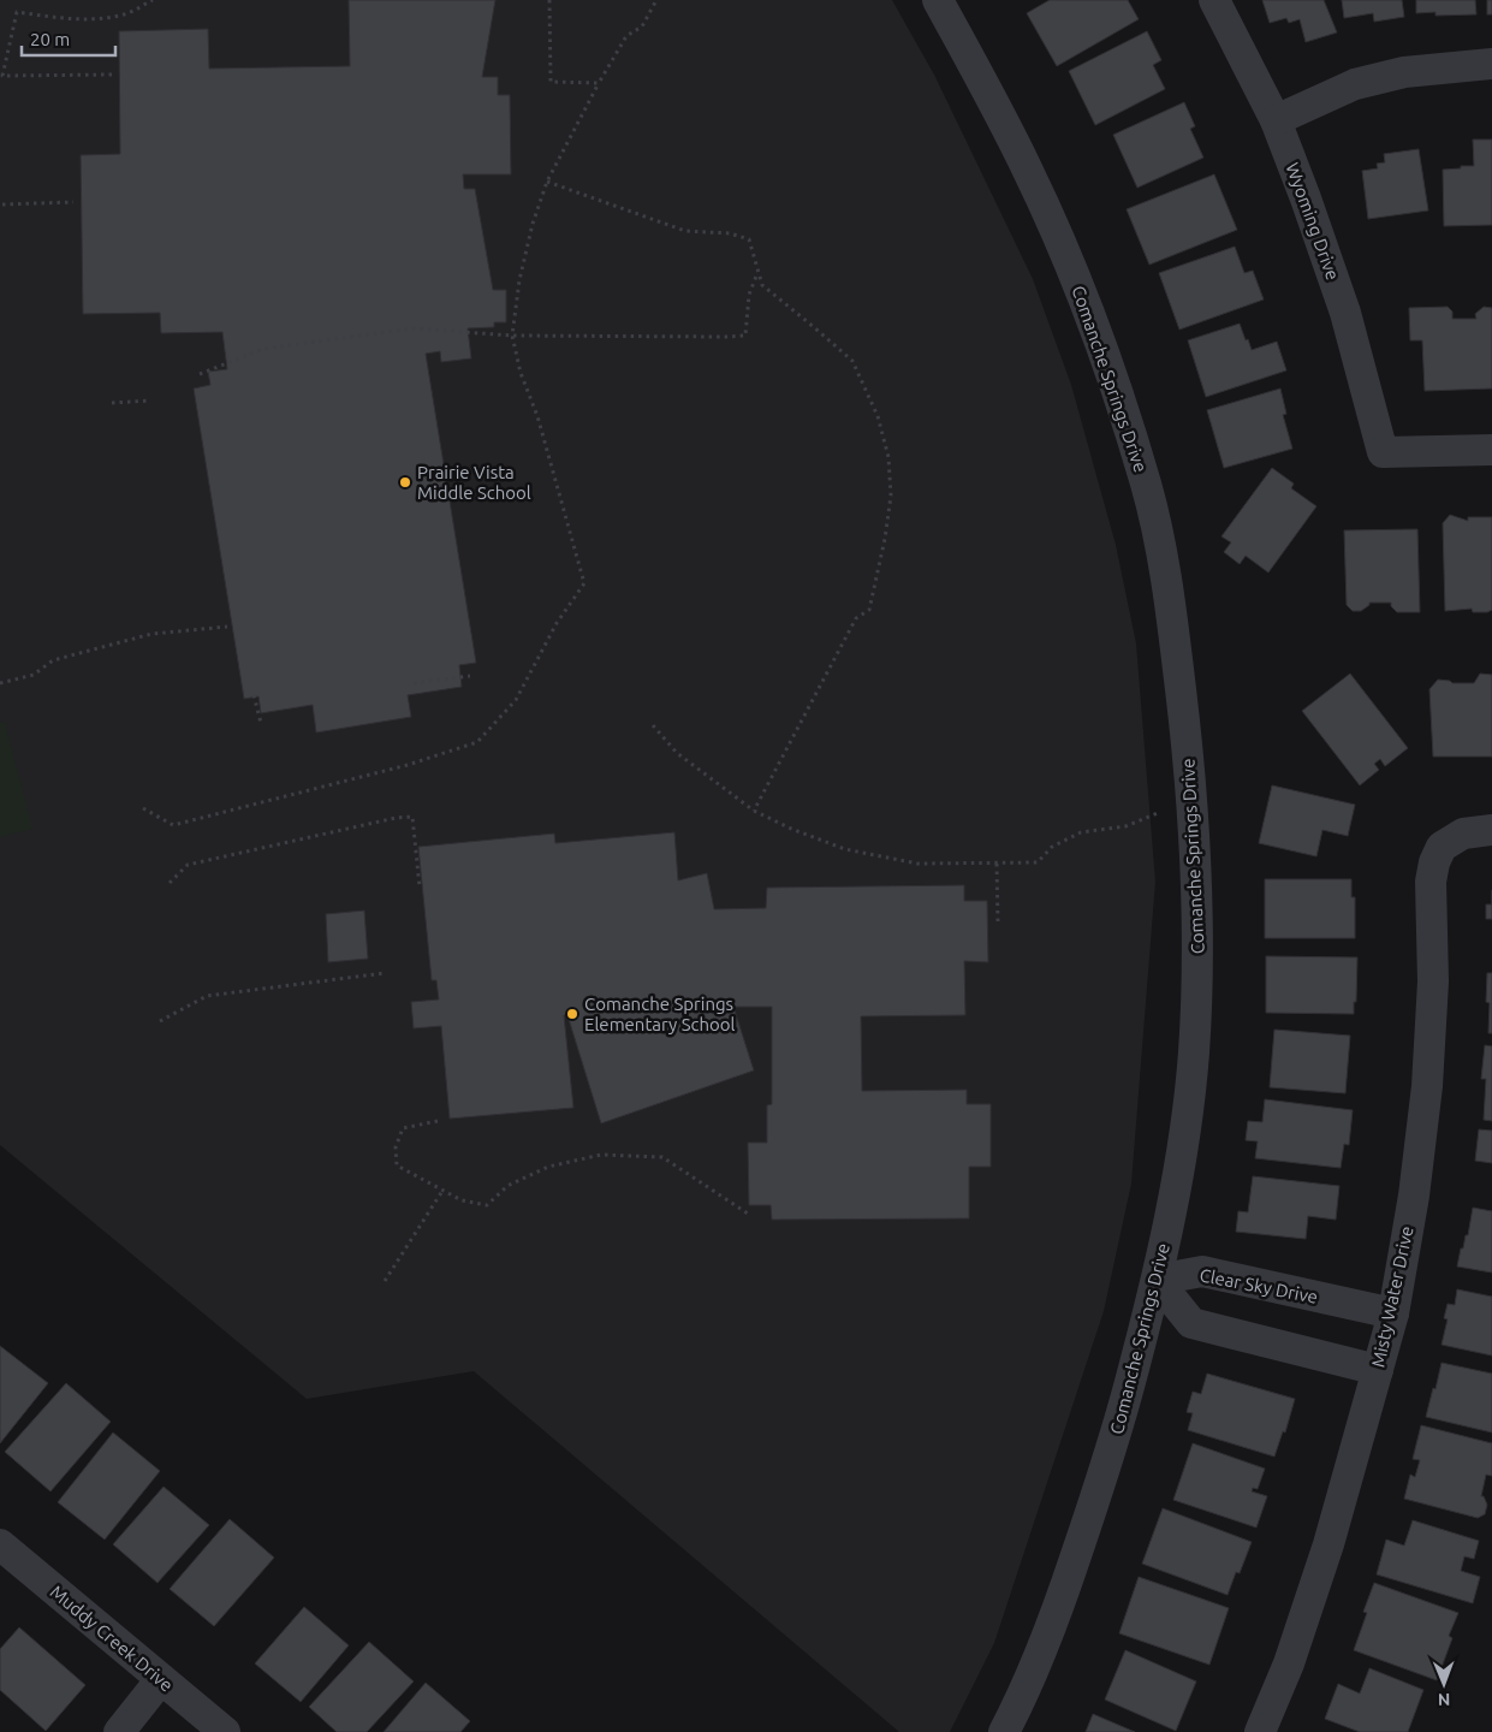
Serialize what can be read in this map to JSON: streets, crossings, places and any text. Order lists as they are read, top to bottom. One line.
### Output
{"streets":{"street":["Wyoming Drive","Comanche Springs Drive","Clear Sky Drive","Misty Water Drive","Muddy Creek Drive"]},"crossings":[["Comanche Springs Drive","Clear Sky Drive"],["Clear Sky Drive","Misty Water Drive"]],"places":["Prairie Vista Middle School","Comanche Springs Elementary School"],"scale_bar":"20 m","north":"bottom"}
